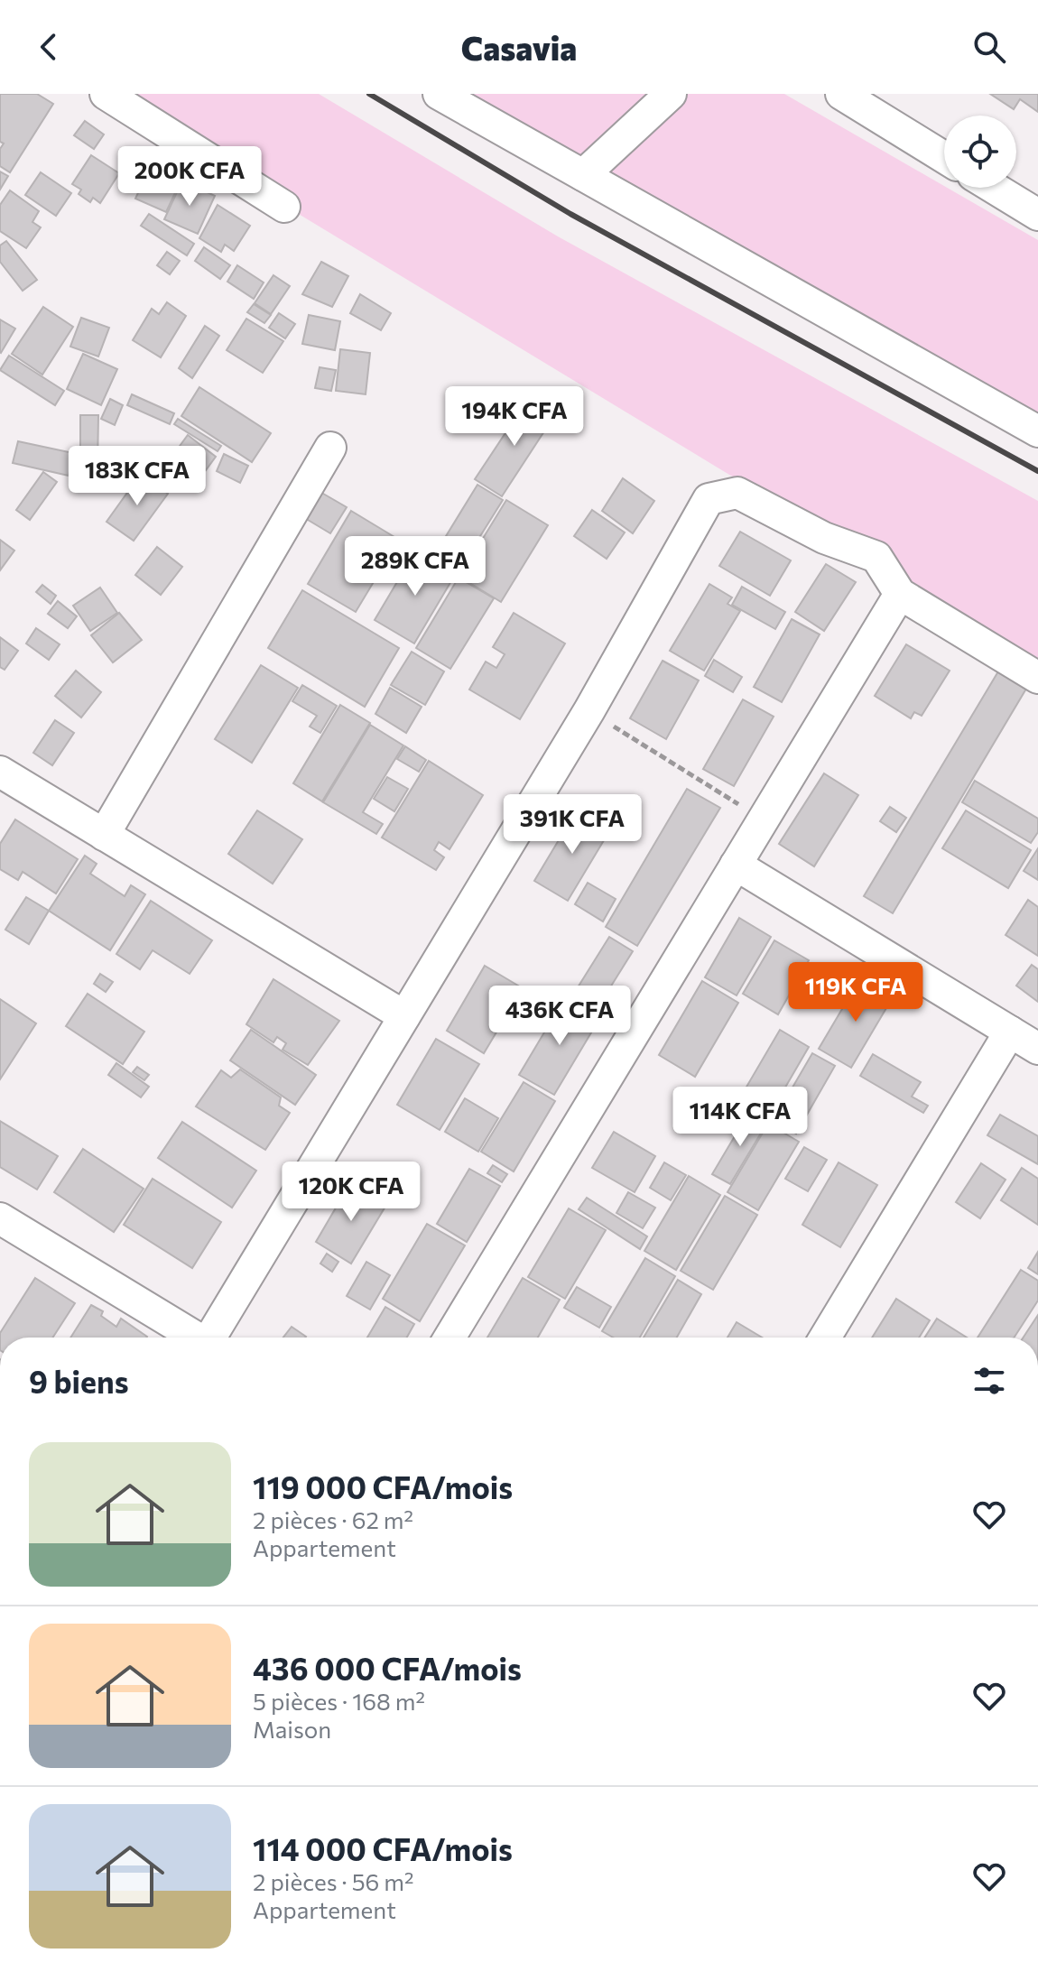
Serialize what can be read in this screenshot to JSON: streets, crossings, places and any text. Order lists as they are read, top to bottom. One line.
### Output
{"page":{"header":"Casavia","price":["200K CFA","194K CFA","183K CFA","289K CFA","391K CFA","119K CFA","436K CFA","114K CFA","120K CFA"],"heading":"9 biens","list":[{"name":"119 000 CFA/mois","note":"2 pièces · 62 m² · Appartement"},{"name":"436 000 CFA/mois","note":"5 pièces · 168 m² · Maison"},{"name":"114 000 CFA/mois","note":"2 pièces · 56 m² · Appartement"}]}}
